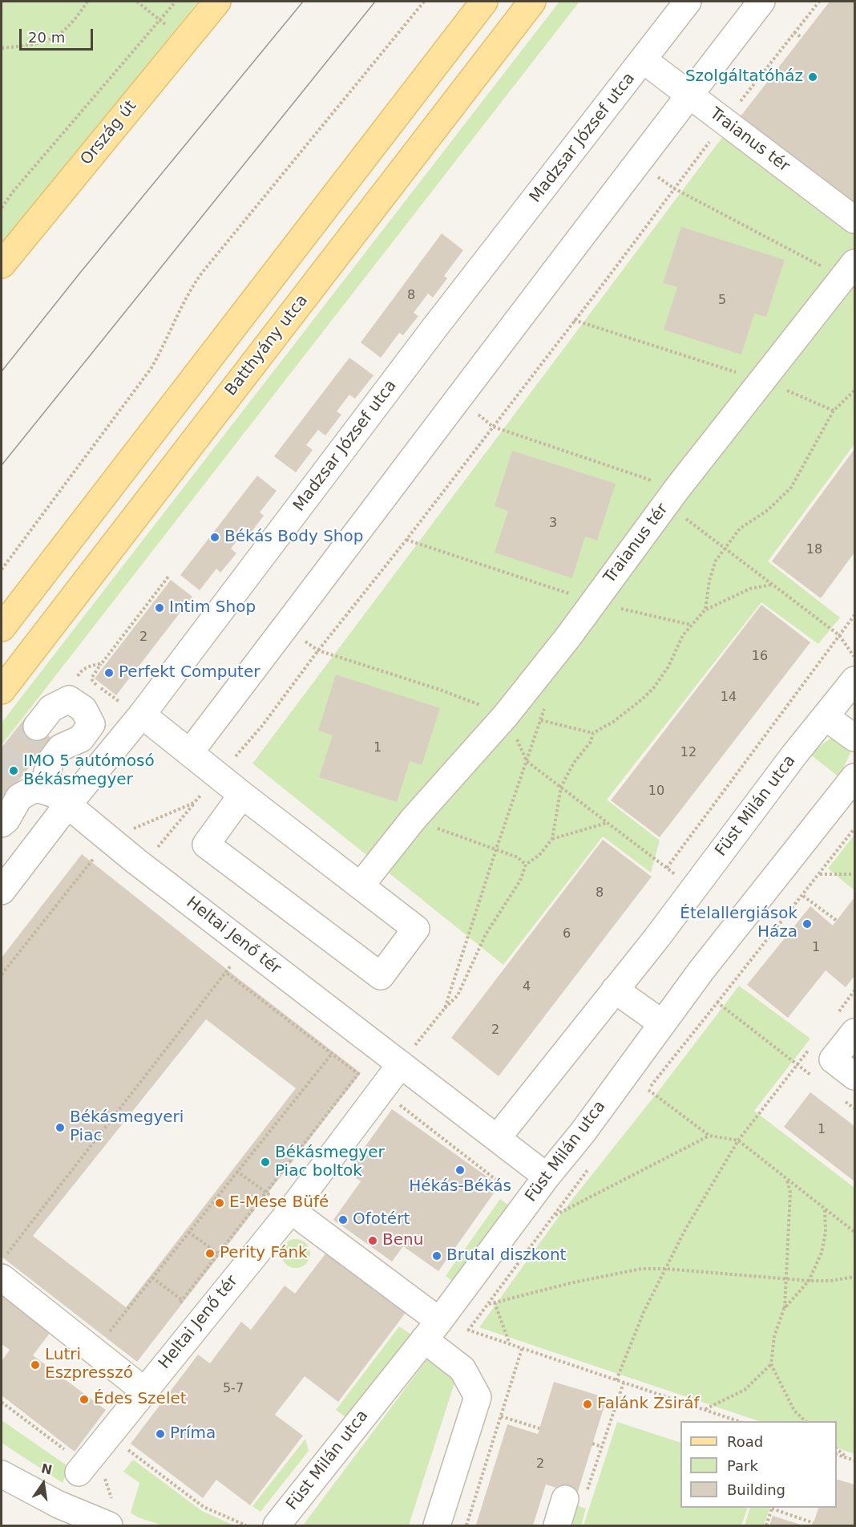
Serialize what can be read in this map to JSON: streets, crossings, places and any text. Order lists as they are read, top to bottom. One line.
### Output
{"streets":{"main road":["Ország út","Batthyány utca"],"street":["Madzsar József utca","Traianus tér","Füst Milán utca","Heltai Jenő tér"]},"crossings":[["Madzsar József utca","Traianus tér"],["Madzsar József utca","Heltai Jenő tér"],["Füst Milán utca","Heltai Jenő tér"]],"places":["Szolgáltatóház","Békás Body Shop","Intim Shop","Perfekt Computer","IMO 5 autómosó Békásmegyer","Ételallergiások Háza","Békásmegyeri Piac","Békásmegyer Piac boltok","Hékás-Békás","E-Mese Büfé","Ofotért","Benu","Perity Fánk","Brutal diszkont","Lutri Eszpresszó","Édes Szelet","Falánk Zsiráf","Príma"],"house_numbers":["8","5","3","18","2","16","14","1","12","10","8","6","1","4","2","1","5-7","2"],"legend":["Road","Park","Building"],"scale_bar":"20 m","north":"top"}
